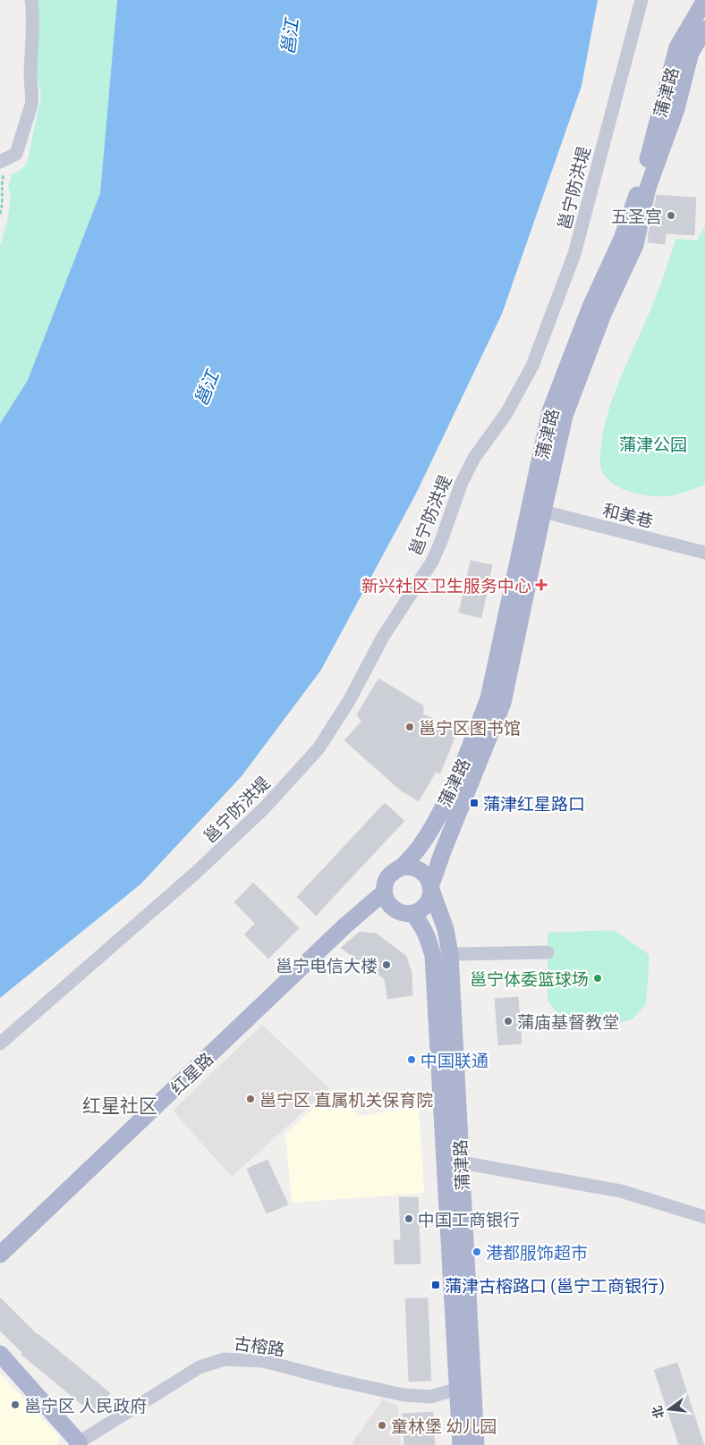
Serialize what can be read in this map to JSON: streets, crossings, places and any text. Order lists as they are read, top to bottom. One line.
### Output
{"streets":{"main road":["蒲津路","红星路"],"street":["邕宁防洪堤","和美巷","古榕路"]},"crossings":[["蒲津路","和美巷"],["蒲津路","红星路"],["蒲津路","古榕路"]],"districts":["红星社区"],"water":["邕江"],"parks":["蒲津公园"],"places":{"other":["五圣宫","邕宁区图书馆","邕宁电信大楼","邕宁体委篮球场","蒲庙基督教堂","中国联通","邕宁区 直属机关保育院","中国工商银行","港都服饰超市","邕宁区 人民政府","童林堡 幼儿园"],"health":["新兴社区卫生服务中心"],"transit":["蒲津红星路口","蒲津古榕路口 (邕宁工商银行)"]},"north":"left"}
